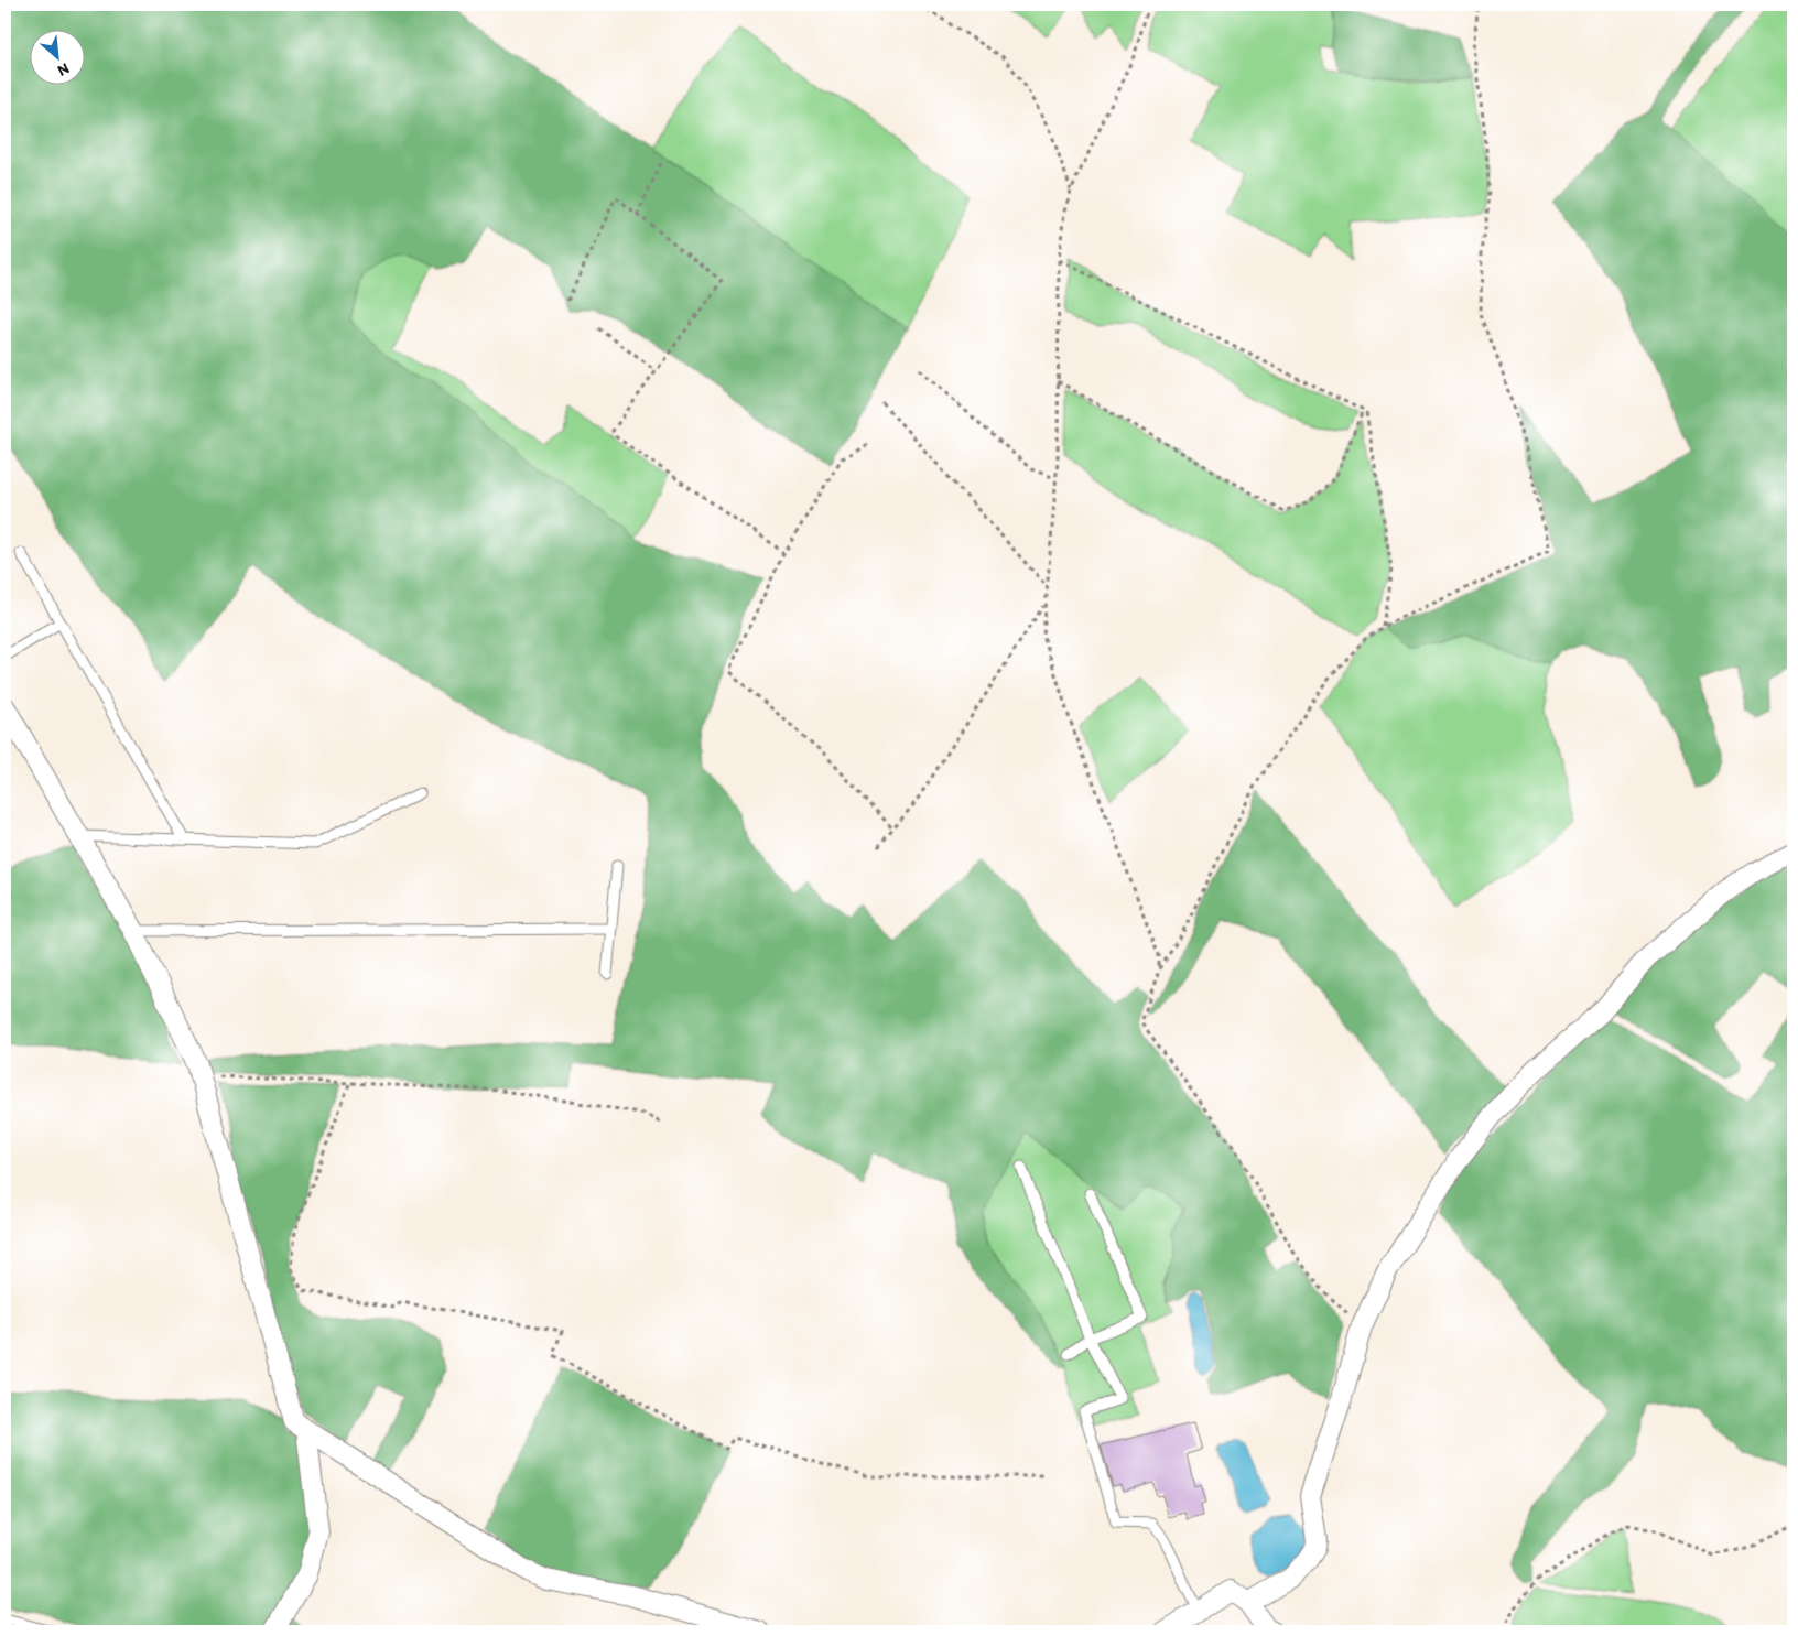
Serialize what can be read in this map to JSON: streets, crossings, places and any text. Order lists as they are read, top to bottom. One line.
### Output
{"north":"bottom right"}
